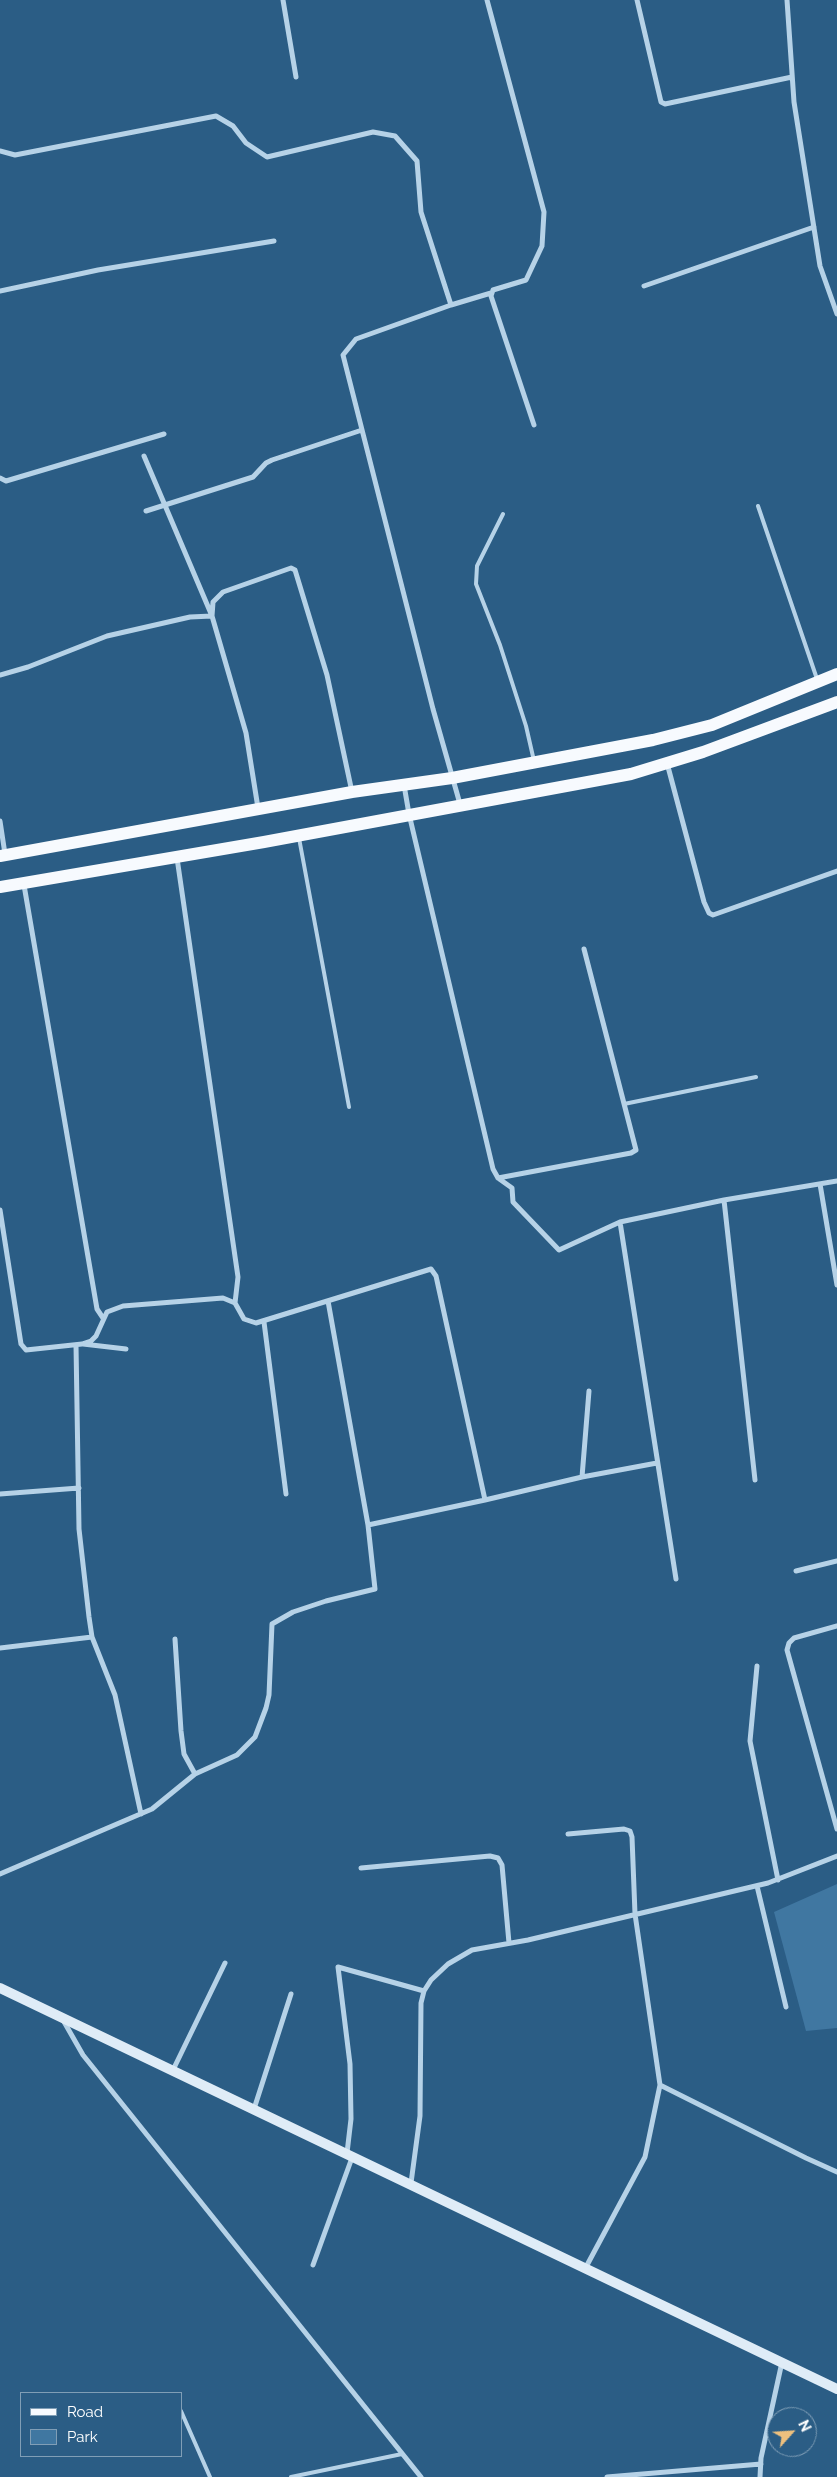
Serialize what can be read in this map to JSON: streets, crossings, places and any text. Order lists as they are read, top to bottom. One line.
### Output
{"legend":["Road","Park"],"north":"top right"}
